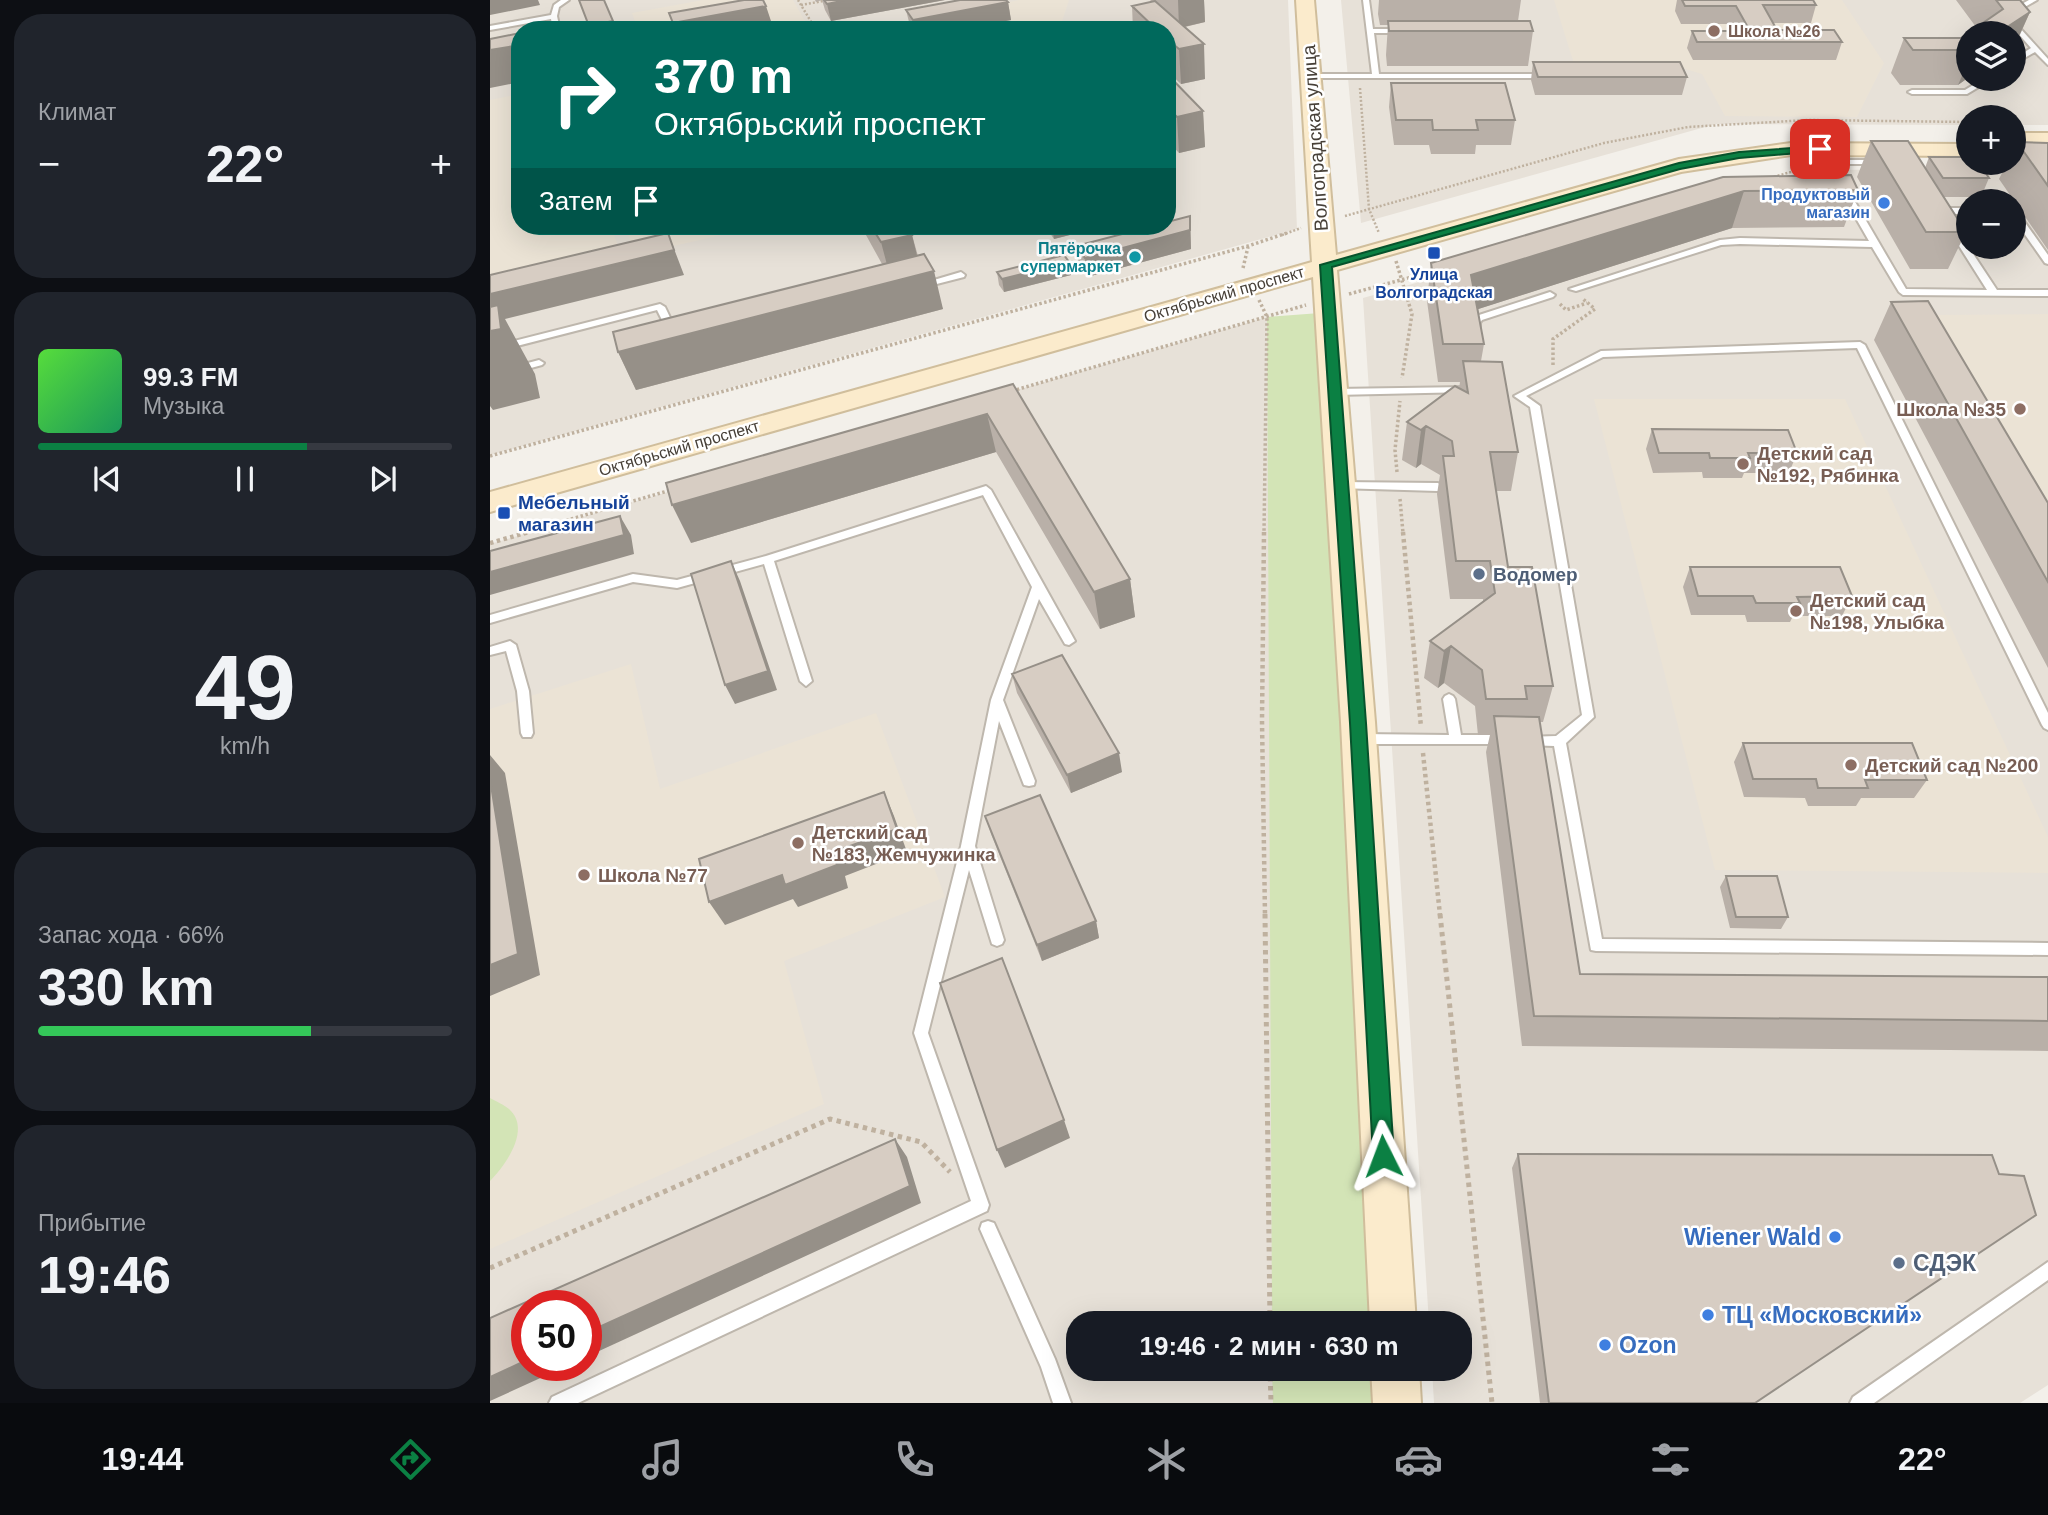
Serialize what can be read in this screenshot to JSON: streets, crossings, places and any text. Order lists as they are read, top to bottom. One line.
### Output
{"streets":{"main road":["Волгоградская улица","Октябрьский проспект"]},"crossings":[["Волгоградская улица","Октябрьский проспект"]],"places":{"other":["Школа №26","Продуктовый магазин","Пятёрочка супермаркет","Школа №35","Детский сад №192, Рябинка","Водомер","Детский сад №198, Улыбка","Детский сад №200","Детский сад №183, Жемчужинка","Школа №77","Wiener Wald","СДЭК","ТЦ «Московский»","Ozon"],"transit":["Улица Волгоградская","Мебельный магазин"]},"page":{"tile":["Климат",["49","km/h"],["Запас хода · 66%","330 km"],["Прибытие","19:46"]],"map_buttons":["+","−"],"turn":["370 m","Октябрьский проспект"],"heat":["−","22°","+"],"then":"Затем","song":["99.3 FM","Музыка"],"limit":"50","trip":"19:46 · 2 мин · 630 m","tabs":["19:44","22°"]}}
